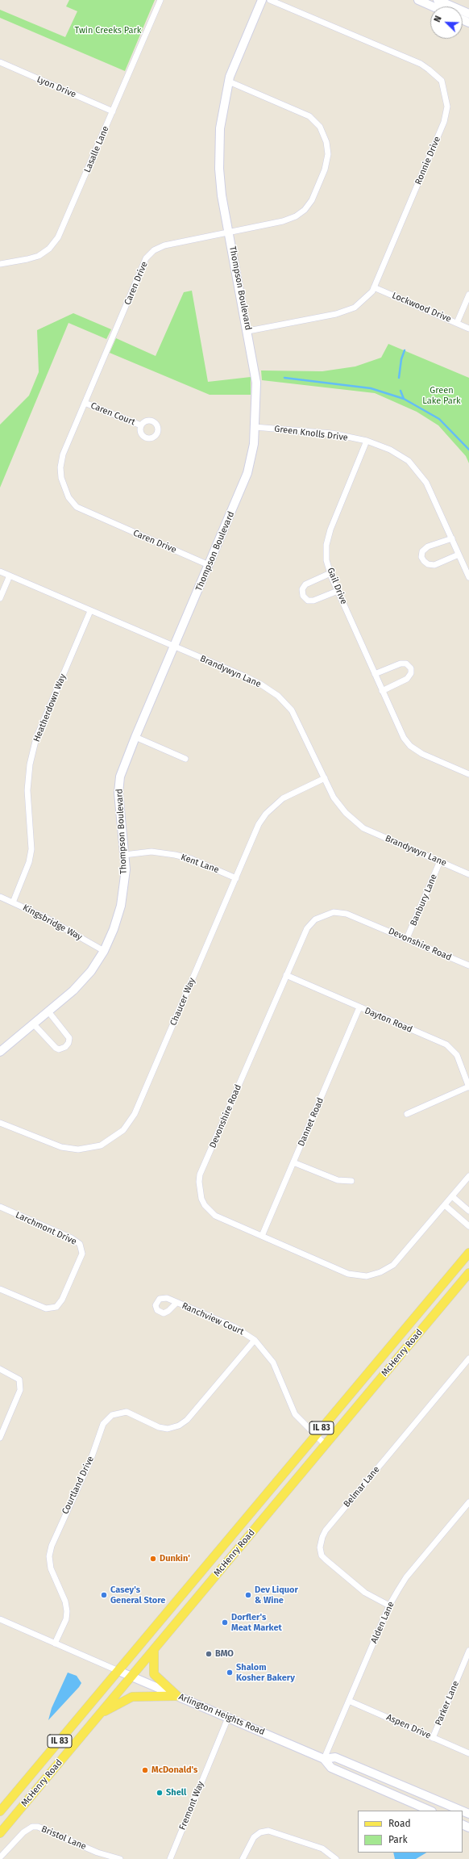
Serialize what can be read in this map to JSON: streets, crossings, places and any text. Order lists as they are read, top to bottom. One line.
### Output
{"streets":{"main road":["McHenry Road","IL 83"],"street":["Lyon Drive","Lasalle Lane","Ronnie Drive","Caren Drive","Thompson Boulevard","Lockwood Drive","Caren Court","Green Knolls Drive","Gail Drive","Brandywyn Lane","Heatherdown Way","Kent Lane","Banbury Lane","Kingsbridge Way","Devonshire Road","Chaucer Way","Dayton Road","Dannet Road","Larchmont Drive","Ranchview Court","Courtland Drive","Belmar Lane","Alden Lane","Parker Lane","Arlington Heights Road","Aspen Drive","Fremont Way","Bristol Lane"]},"crossings":[["Lyon Drive","Lasalle Lane"],["Ronnie Drive","Thompson Boulevard"],["Ronnie Drive","Lockwood Drive"],["Caren Drive","Thompson Boulevard"],["Caren Drive","Caren Court"],["Thompson Boulevard","Green Knolls Drive"],["Thompson Boulevard","Brandywyn Lane"],["Thompson Boulevard","Kent Lane"],["Thompson Boulevard","Kingsbridge Way"],["Green Knolls Drive","Gail Drive"],["Brandywyn Lane","Heatherdown Way"],["Brandywyn Lane","Banbury Lane"],["Brandywyn Lane","Chaucer Way"],["Heatherdown Way","Kingsbridge Way"],["Kent Lane","Chaucer Way"],["Banbury Lane","Devonshire Road"],["Devonshire Road","Dayton Road"],["Devonshire Road","Dannet Road"],["Dayton Road","Dannet Road"],["Ranchview Court","McHenry Road"],["Ranchview Court","Courtland Drive"],["McHenry Road","Arlington Heights Road"],["Belmar Lane","Alden Lane"],["Alden Lane","Arlington Heights Road"],["Alden Lane","Aspen Drive"],["Parker Lane","Aspen Drive"],["Arlington Heights Road","Fremont Way"]],"parks":["Twin Creeks Park","Green Lake Park"],"places":["Dunkin'","Casey's General Store","Dev Liquor & Wine","Dorfler's Meat Market","BMO","Shalom Kosher Bakery","McDonald's","Shell"],"legend":["Road","Park"],"north":"top left"}
